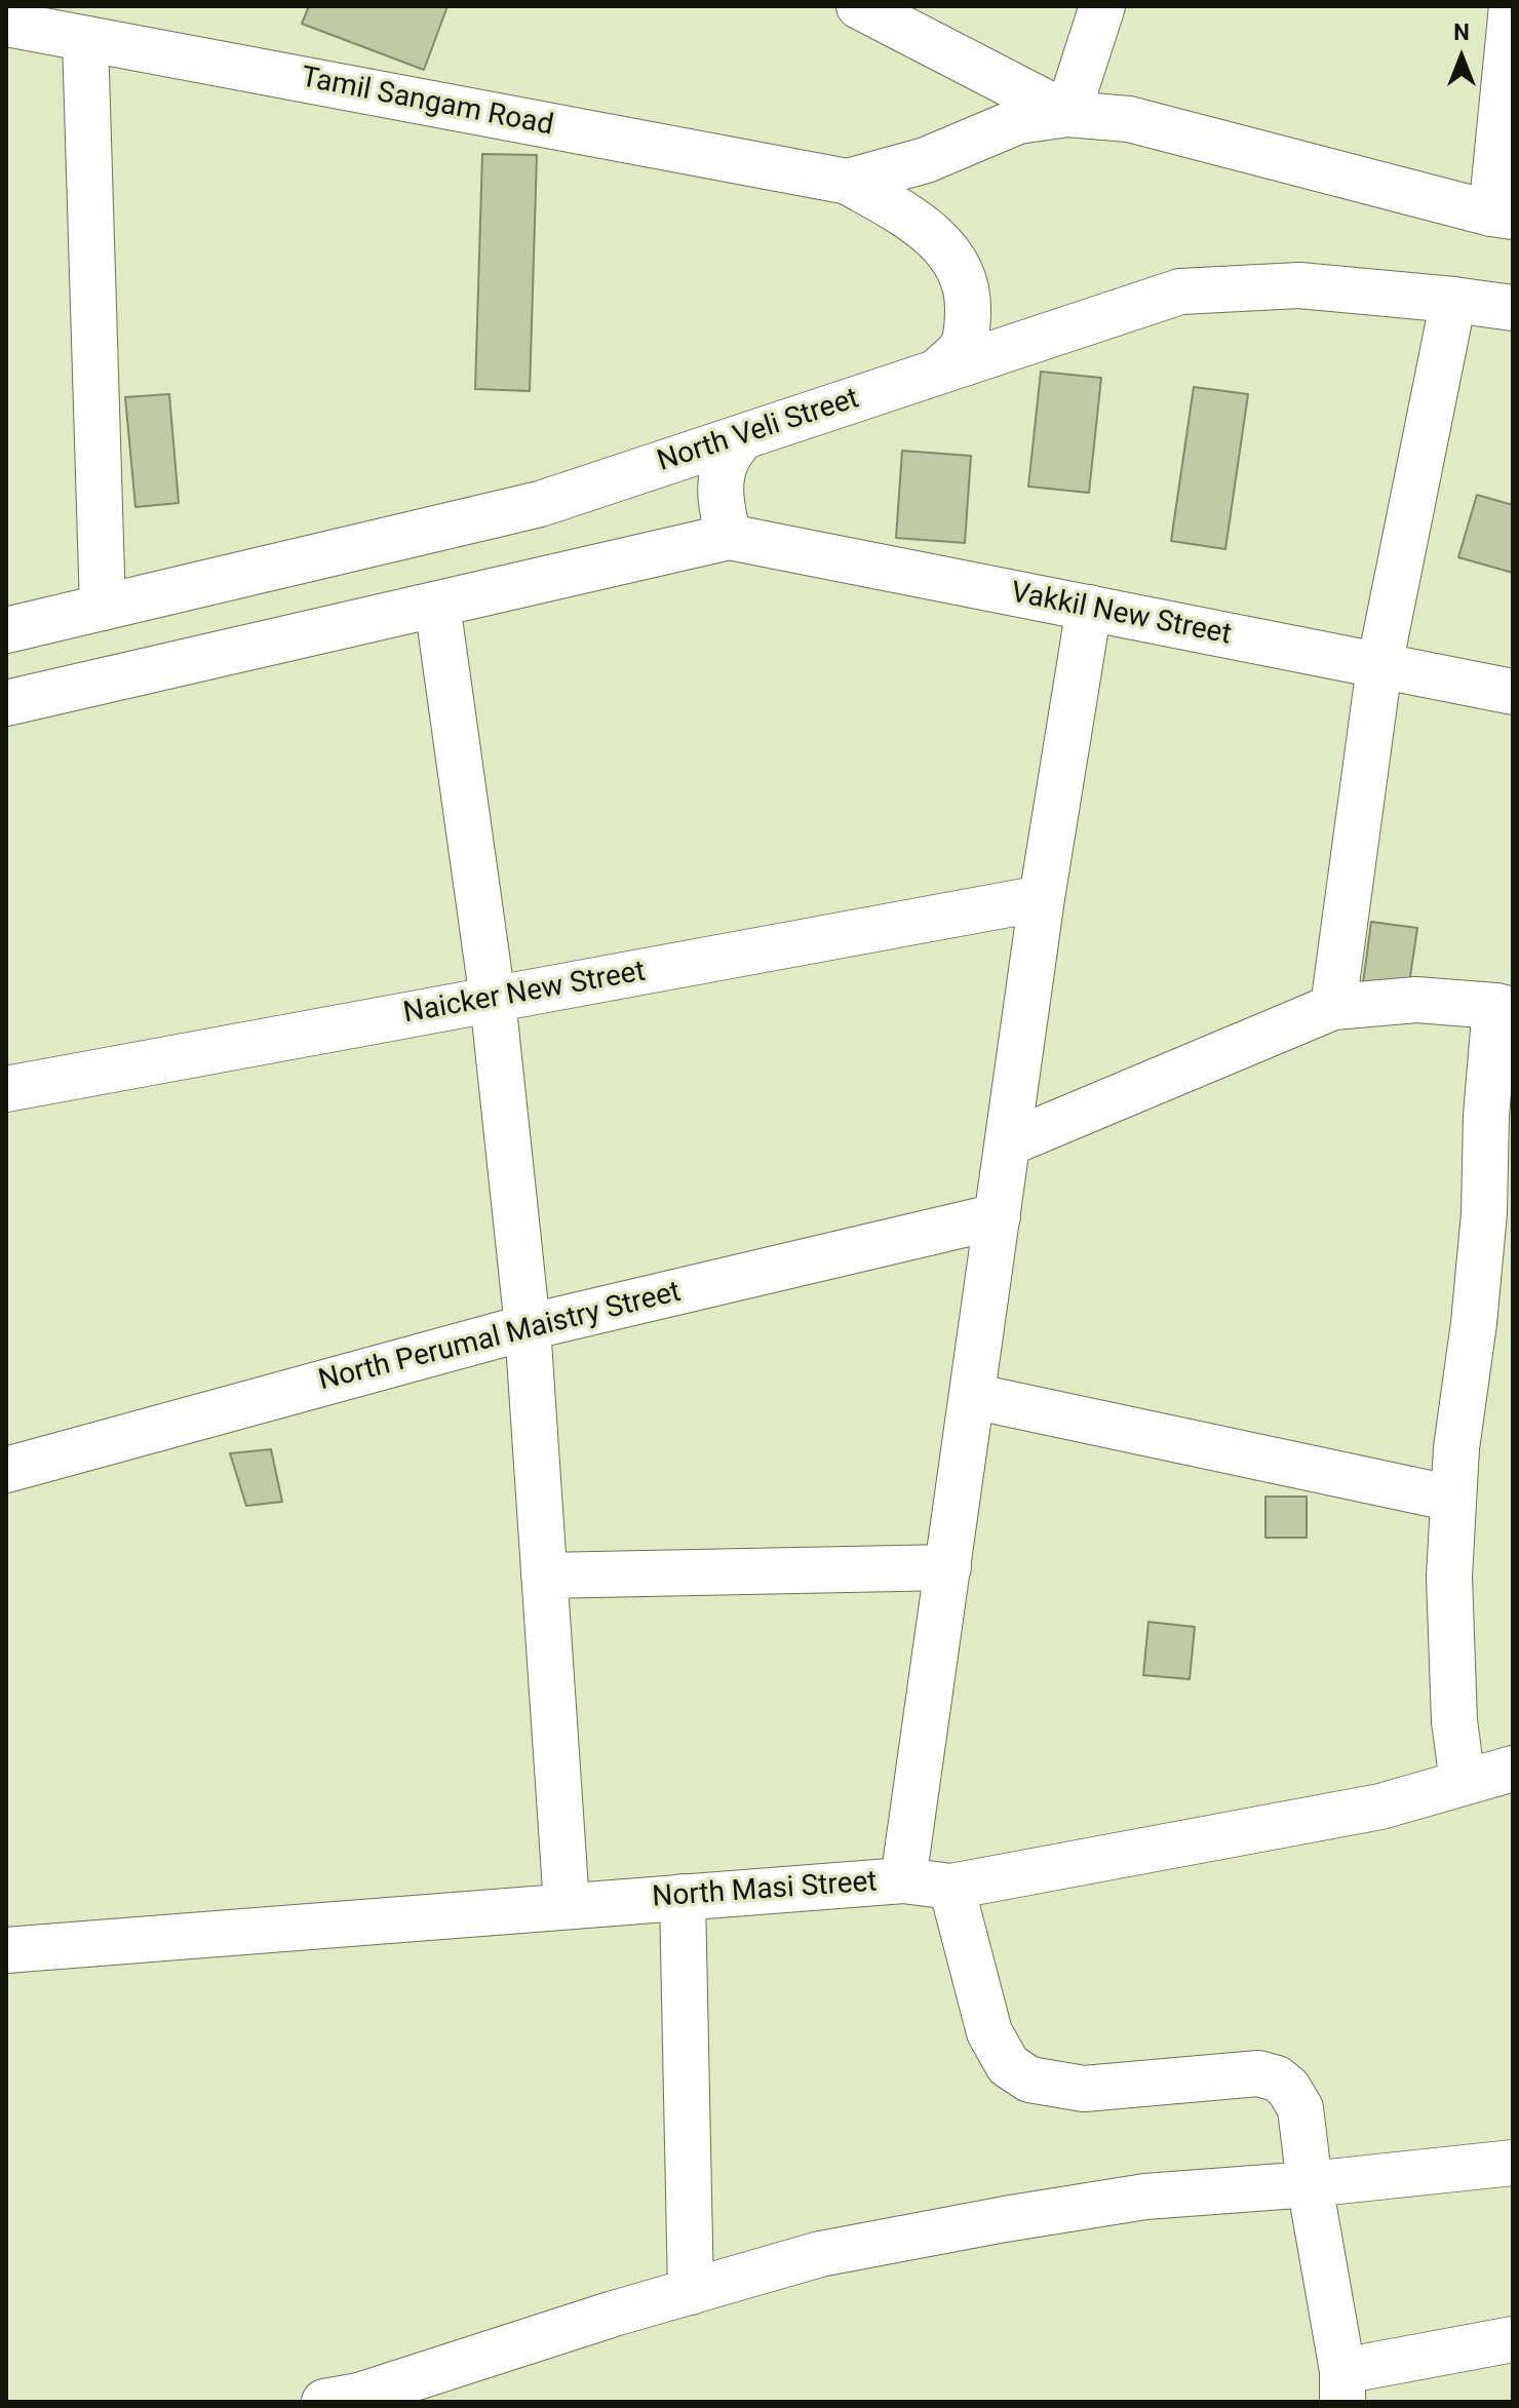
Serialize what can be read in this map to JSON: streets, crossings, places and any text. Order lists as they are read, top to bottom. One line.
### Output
{"streets":{"street":["Tamil Sangam Road","North Veli Street","Vakkil New Street","Naicker New Street","North Perumal Maistry Street","North Masi Street"]},"north":"top"}
